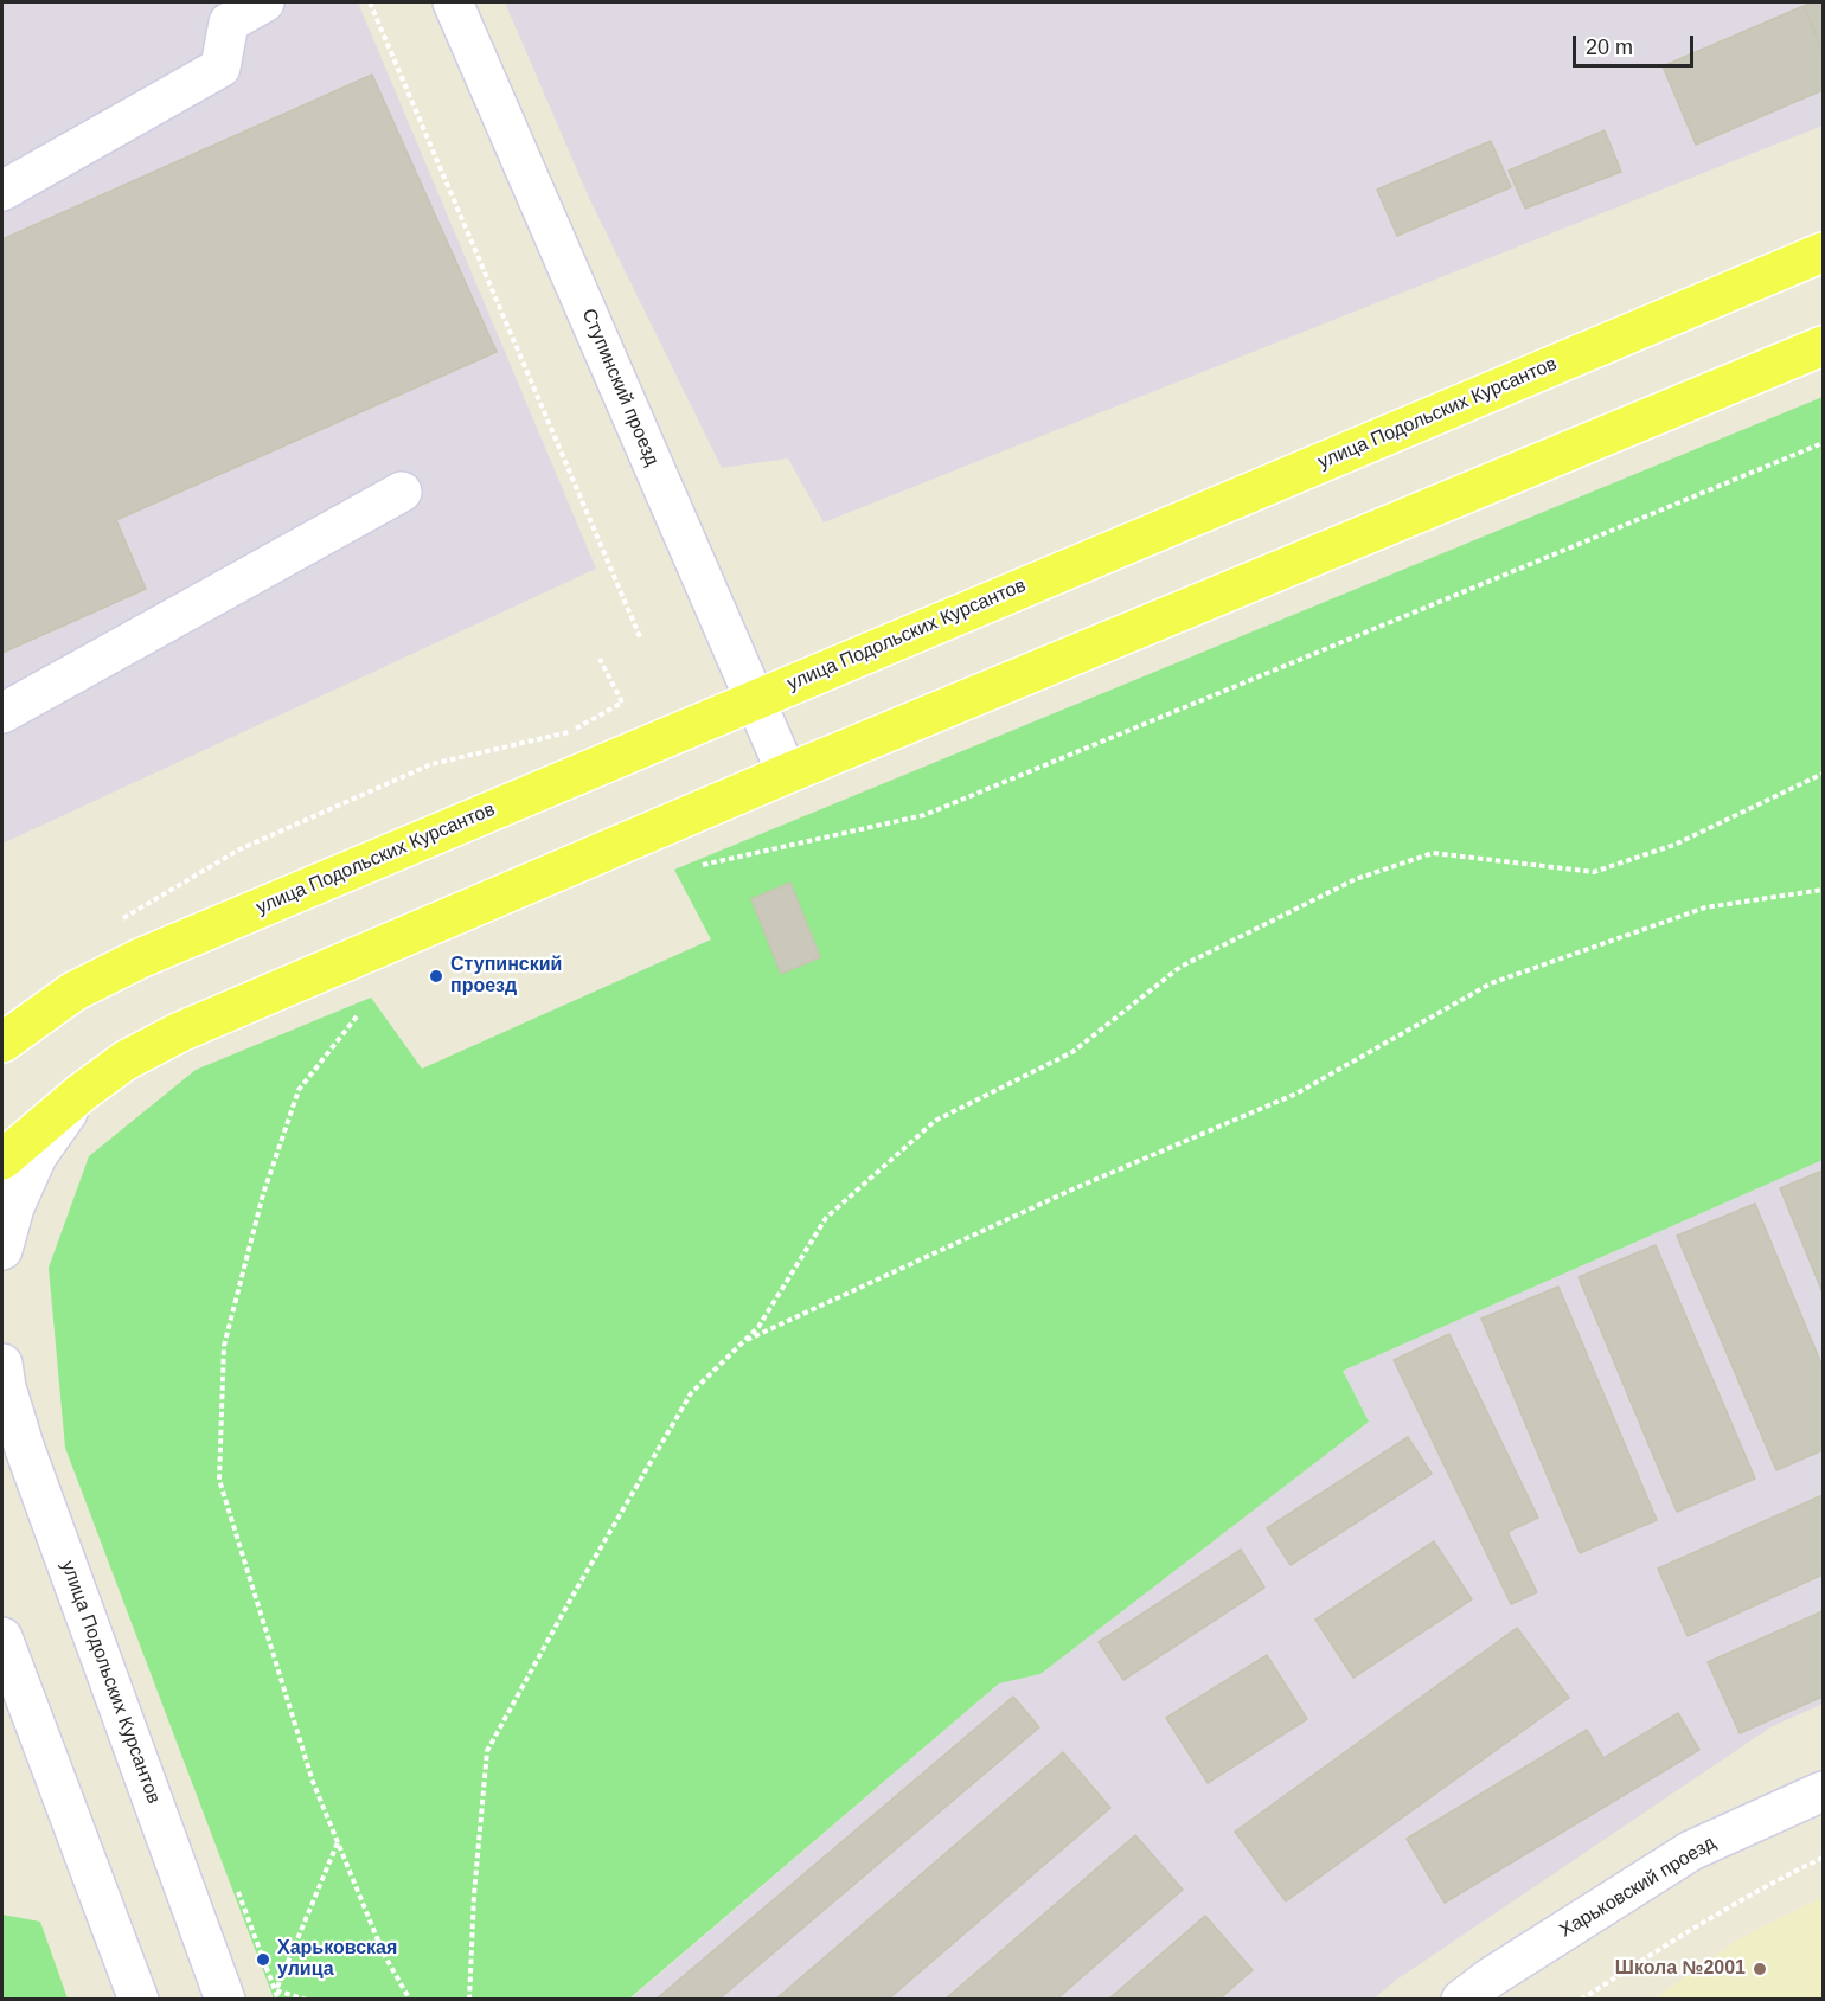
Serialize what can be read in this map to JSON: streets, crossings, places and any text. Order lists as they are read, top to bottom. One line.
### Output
{"streets":{"main road":["улица Подольских Курсантов"],"street":["Ступинский проезд","Харьковский проезд"]},"crossings":[["Ступинский проезд","улица Подольских Курсантов"]],"places":["Ступинский проезд","Харьковская улица","Школа №2001"],"scale_bar":"20 m"}
